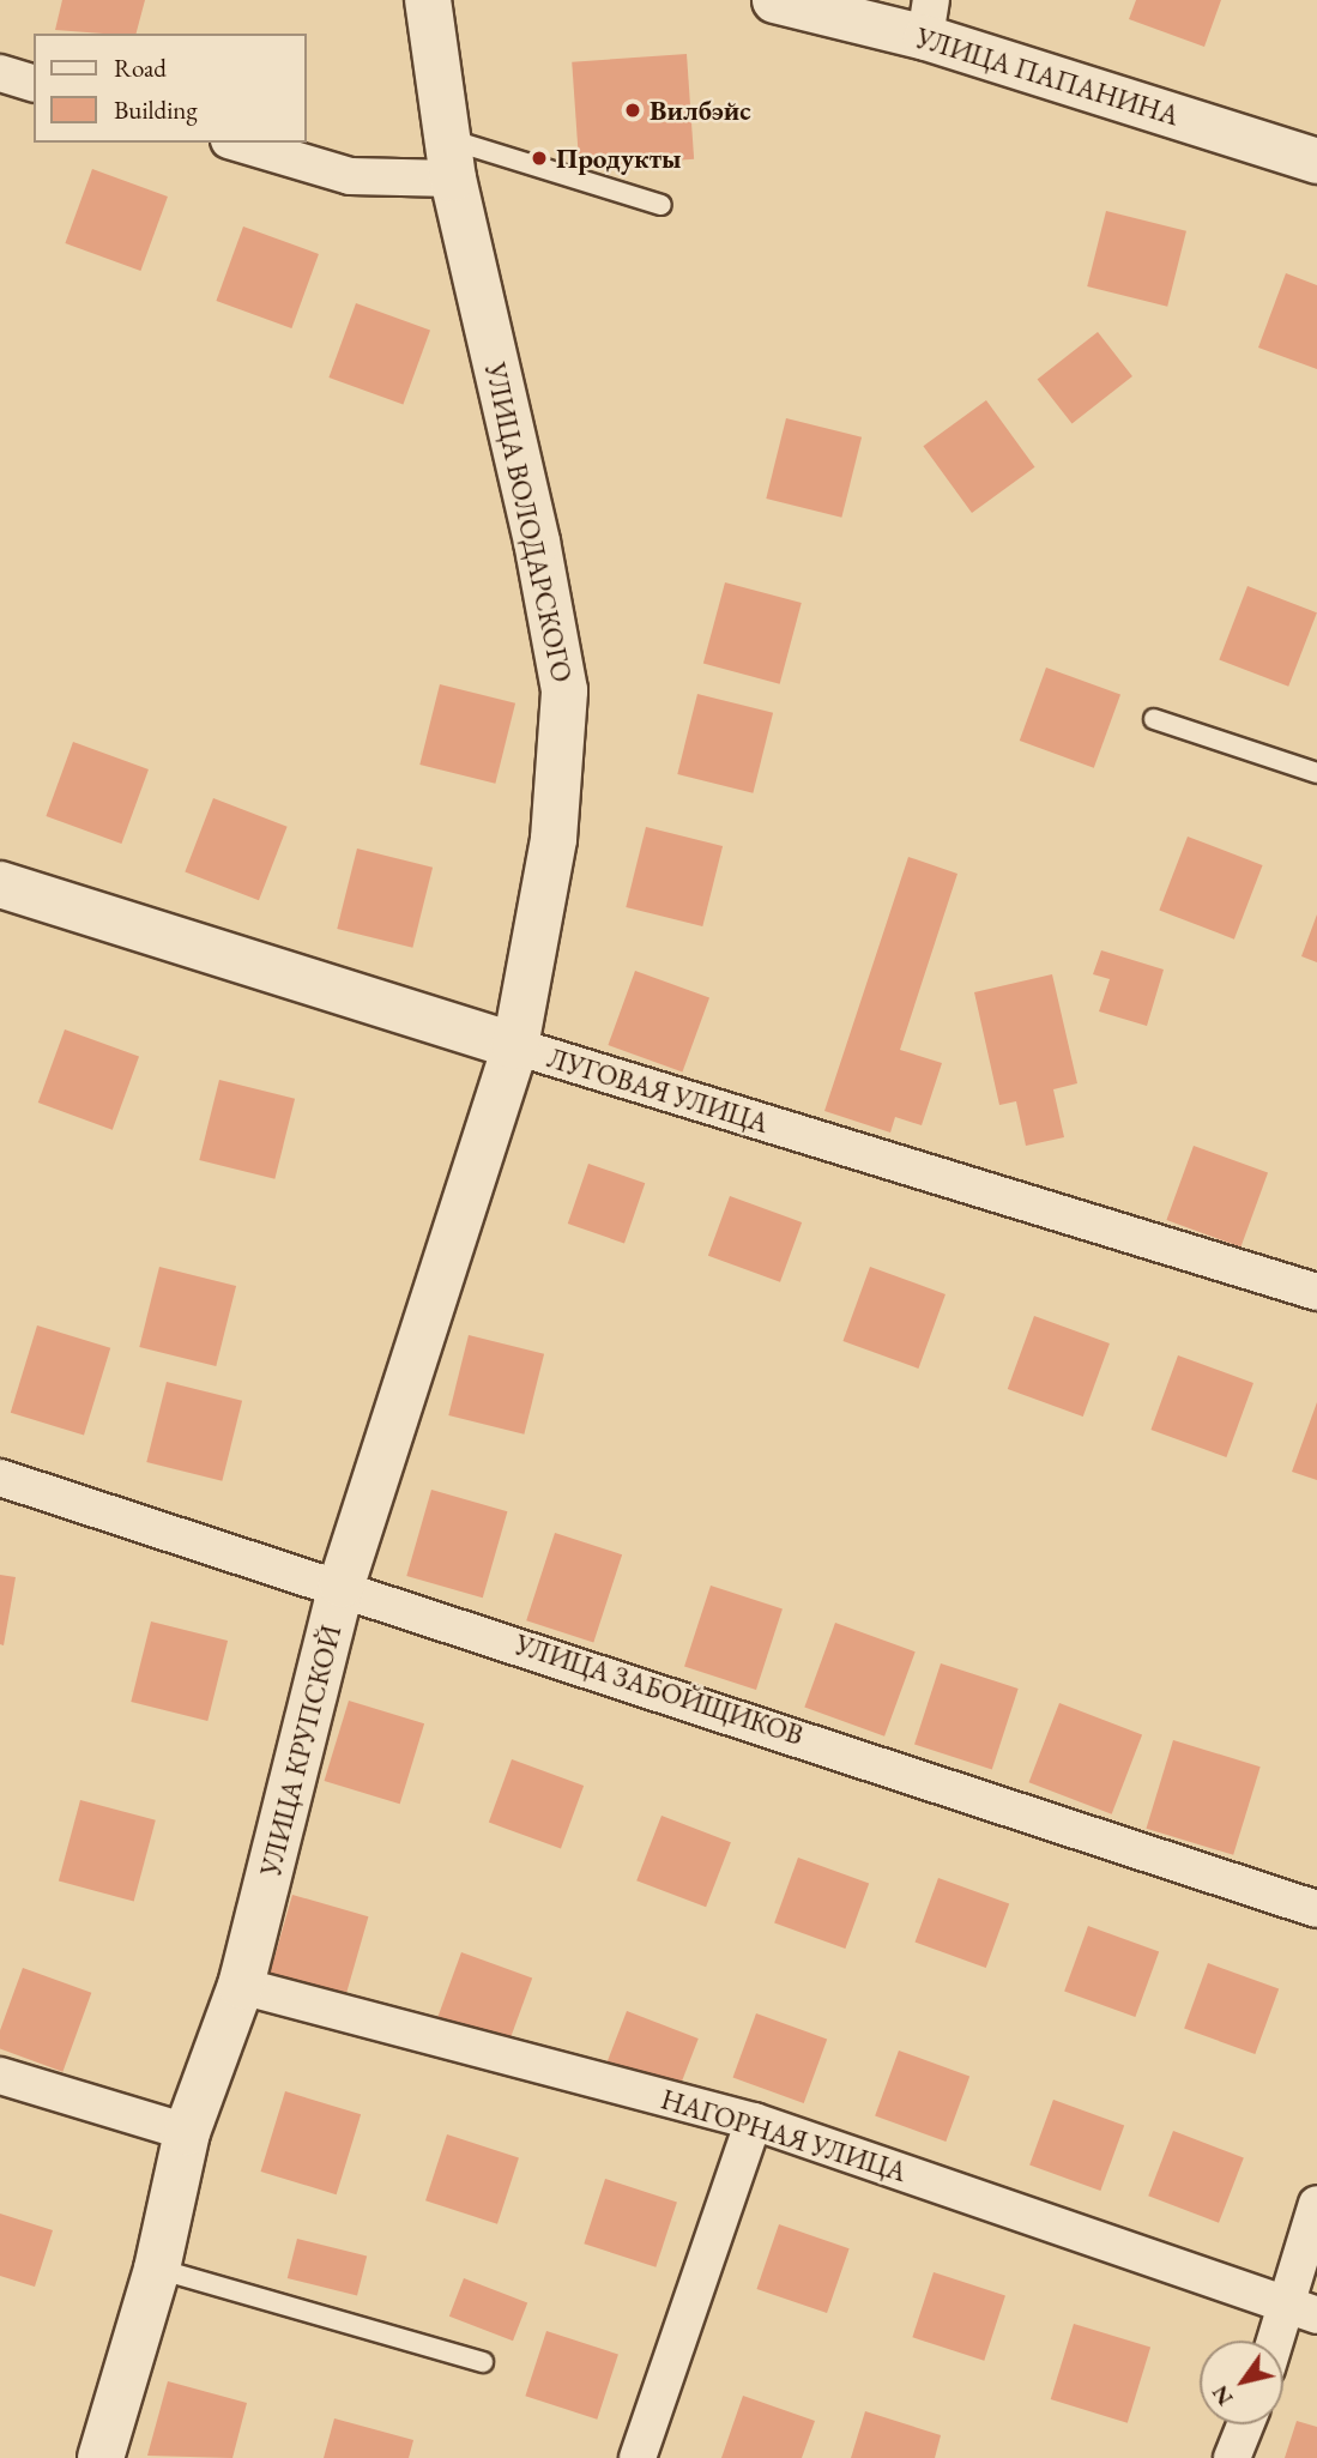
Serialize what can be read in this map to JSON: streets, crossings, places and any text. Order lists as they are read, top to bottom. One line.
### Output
{"streets":{"main road":["УЛИЦА ВОЛОДАРСКОГО","ЛУГОВАЯ УЛИЦА","УЛИЦА КРУПСКОЙ"],"street":["УЛИЦА ПАПАНИНА","УЛИЦА ЗАБОЙЩИКОВ","НАГОРНАЯ УЛИЦА"]},"crossings":[["УЛИЦА ВОЛОДАРСКОГО","ЛУГОВАЯ УЛИЦА"],["УЛИЦА ВОЛОДАРСКОГО","УЛИЦА КРУПСКОЙ"],["ЛУГОВАЯ УЛИЦА","УЛИЦА КРУПСКОЙ"],["УЛИЦА ЗАБОЙЩИКОВ","УЛИЦА КРУПСКОЙ"],["УЛИЦА КРУПСКОЙ","НАГОРНАЯ УЛИЦА"]],"places":["Вилбэйс","Продукты"],"legend":["Road","Building"],"north":"bottom left"}
